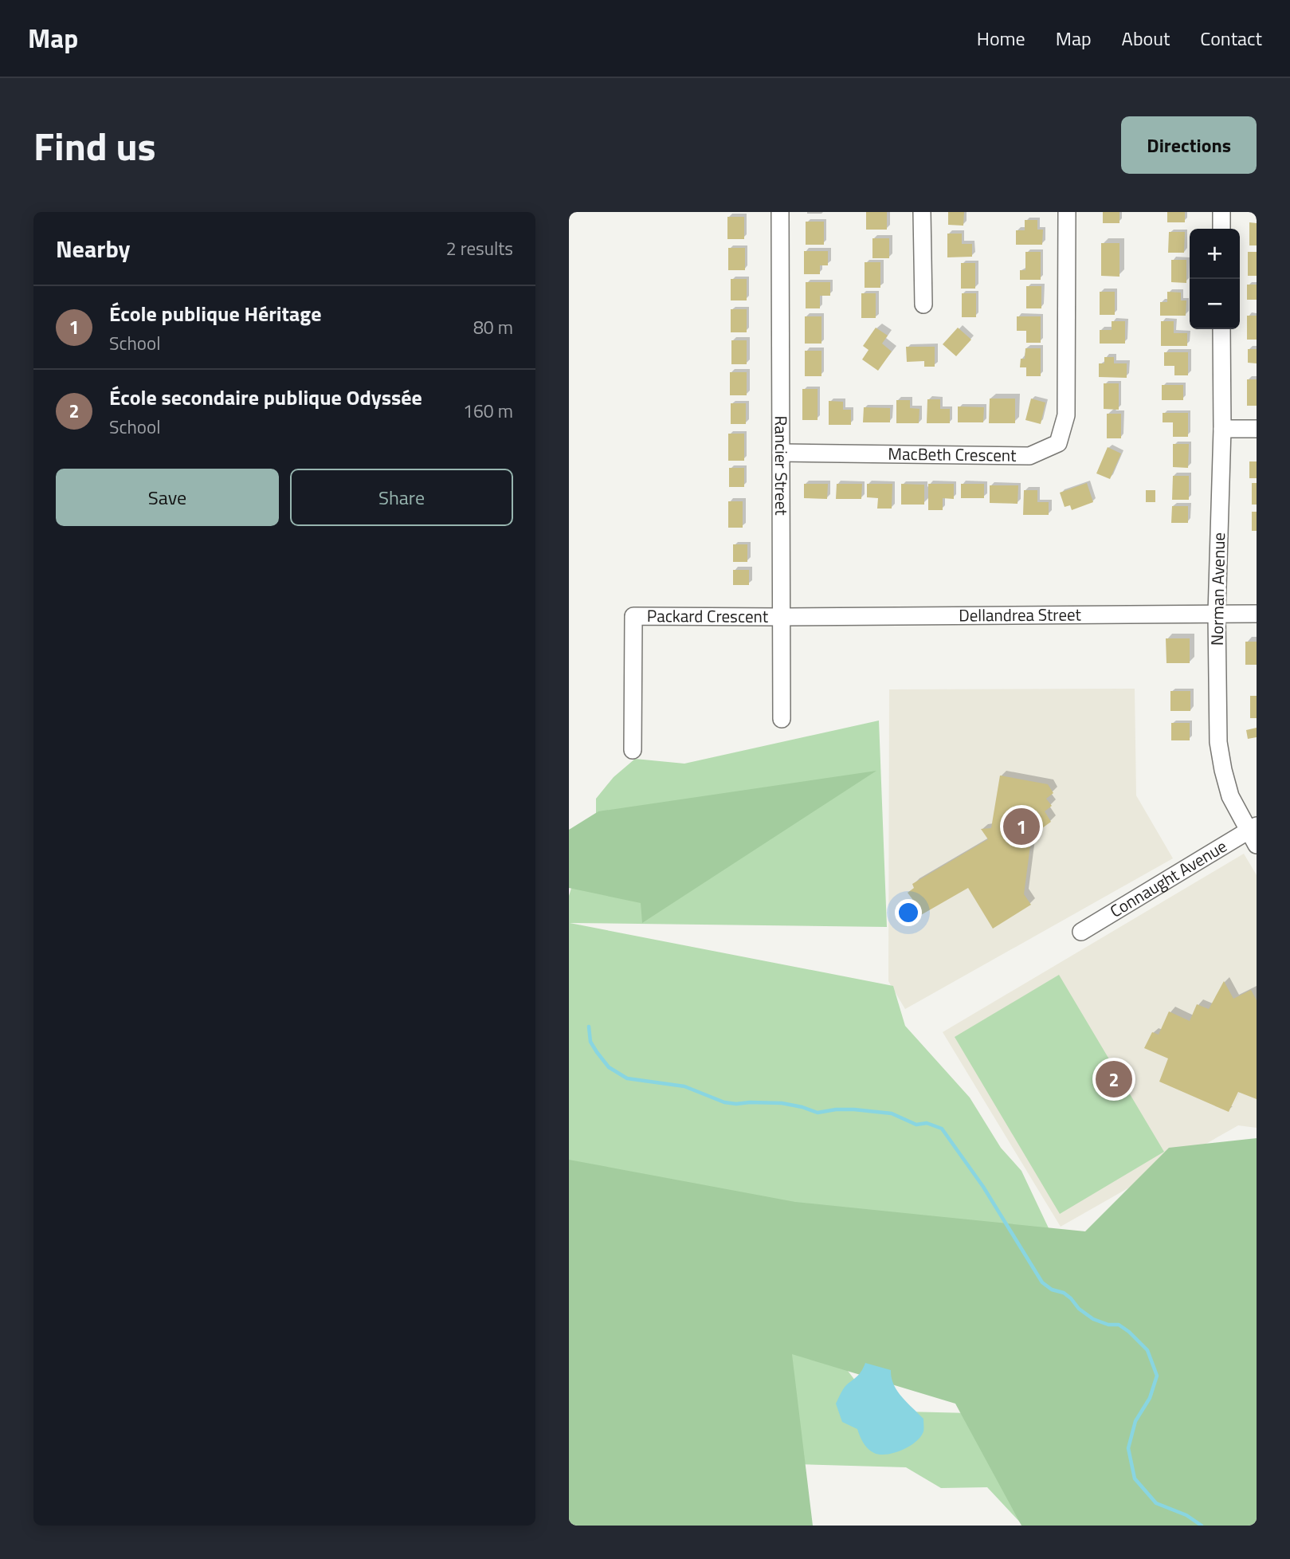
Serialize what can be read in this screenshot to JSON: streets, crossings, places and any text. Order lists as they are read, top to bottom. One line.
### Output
{"streets":{"street":["MacBeth Crescent","Rancier Street","Norman Avenue","Dellandrea Street","Packard Crescent","Connaught Avenue"]},"crossings":[["MacBeth Crescent","Rancier Street"],["Rancier Street","Dellandrea Street"],["Rancier Street","Packard Crescent"],["Norman Avenue","Dellandrea Street"],["Norman Avenue","Connaught Avenue"],["Dellandrea Street","Packard Crescent"]],"page":{"header":"Map","nav":["Home","Map","About","Contact"],"title":"Find us","buttons":["Directions",["Save","Share"]],"heading":["Nearby","2 results"],"map_buttons":["+","−"],"list":[{"mark":"1","name":"École publique Héritage","note":"School","value":"80 m"},{"mark":"2","name":"École secondaire publique Odyssée","note":"School","value":"160 m"}],"pins":["1","2"]}}
